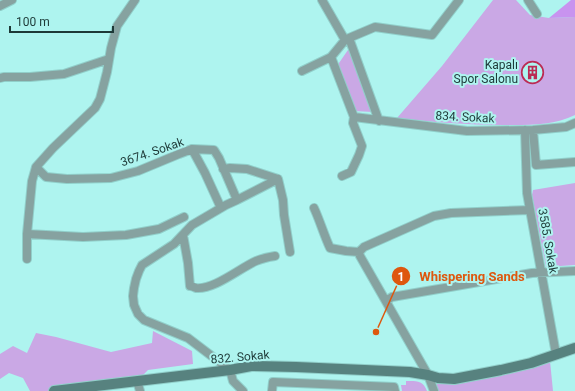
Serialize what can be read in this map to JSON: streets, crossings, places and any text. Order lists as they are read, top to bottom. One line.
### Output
{"streets":{"street":["834. Sokak","3674. Sokak","3585. Sokak","832. Sokak"]},"crossings":[["834. Sokak","3585. Sokak"],["3585. Sokak","832. Sokak"]],"places":{"building":["Kapalı Spor Salonu"],"other":["Whispering Sands"]},"scale_bar":"100 m"}
